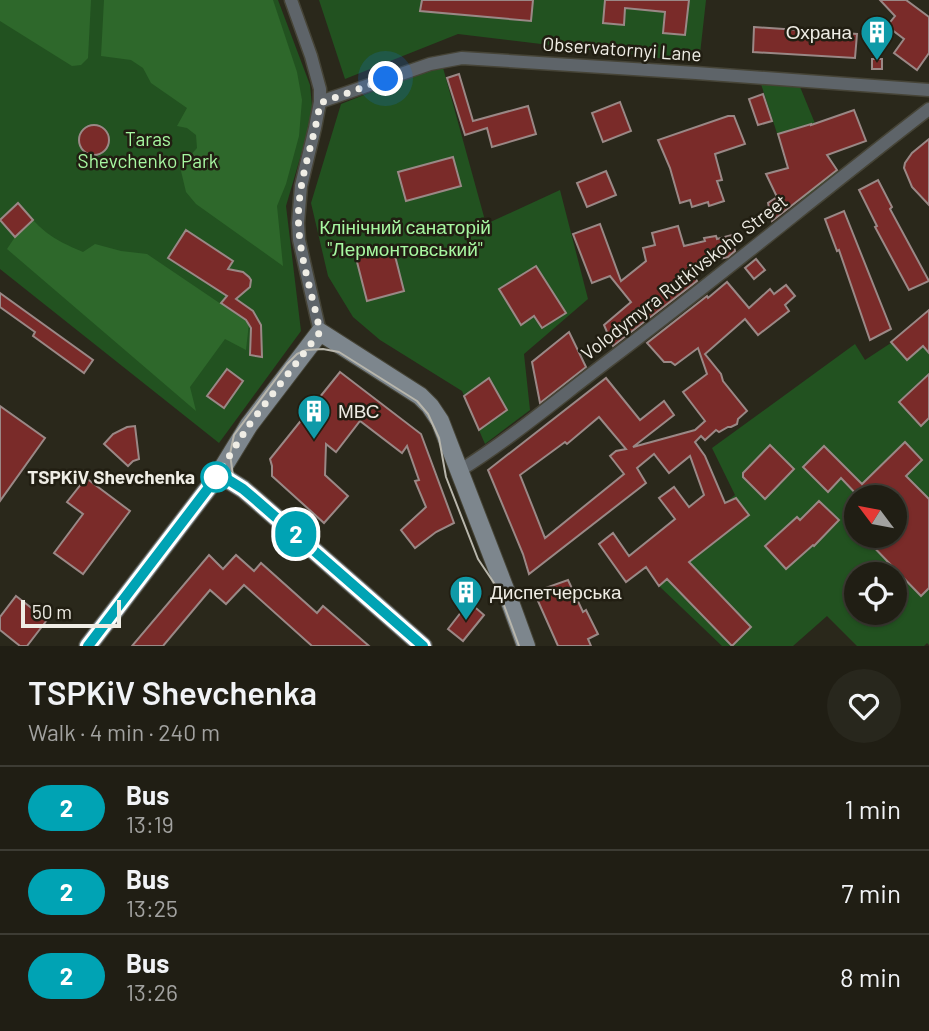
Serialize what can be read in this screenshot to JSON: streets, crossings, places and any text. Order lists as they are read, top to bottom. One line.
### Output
{"streets":{"street":["Observatornyi Lane","Volodymyra Rutkivskoho Street"]},"parks":["Taras Shevchenko Park","Клінічний санаторій \"Лермонтовський\""],"places":{"building":["Охрана","МВС","Диспетчерська"],"other":["TSPKiV Shevchenka"]},"lines":["bus line 2"],"scale_bar":"50 m","north":"top left","page":{"on_map":"2","scale":"50 m","heading":["TSPKiV Shevchenka","Walk · 4 min · 240 m"],"list":[{"mark":"2","name":"Bus","note":"13:19","value":"1 min"},{"mark":"2","name":"Bus","note":"13:25","value":"7 min"},{"mark":"2","name":"Bus","note":"13:26","value":"8 min"}]}}
